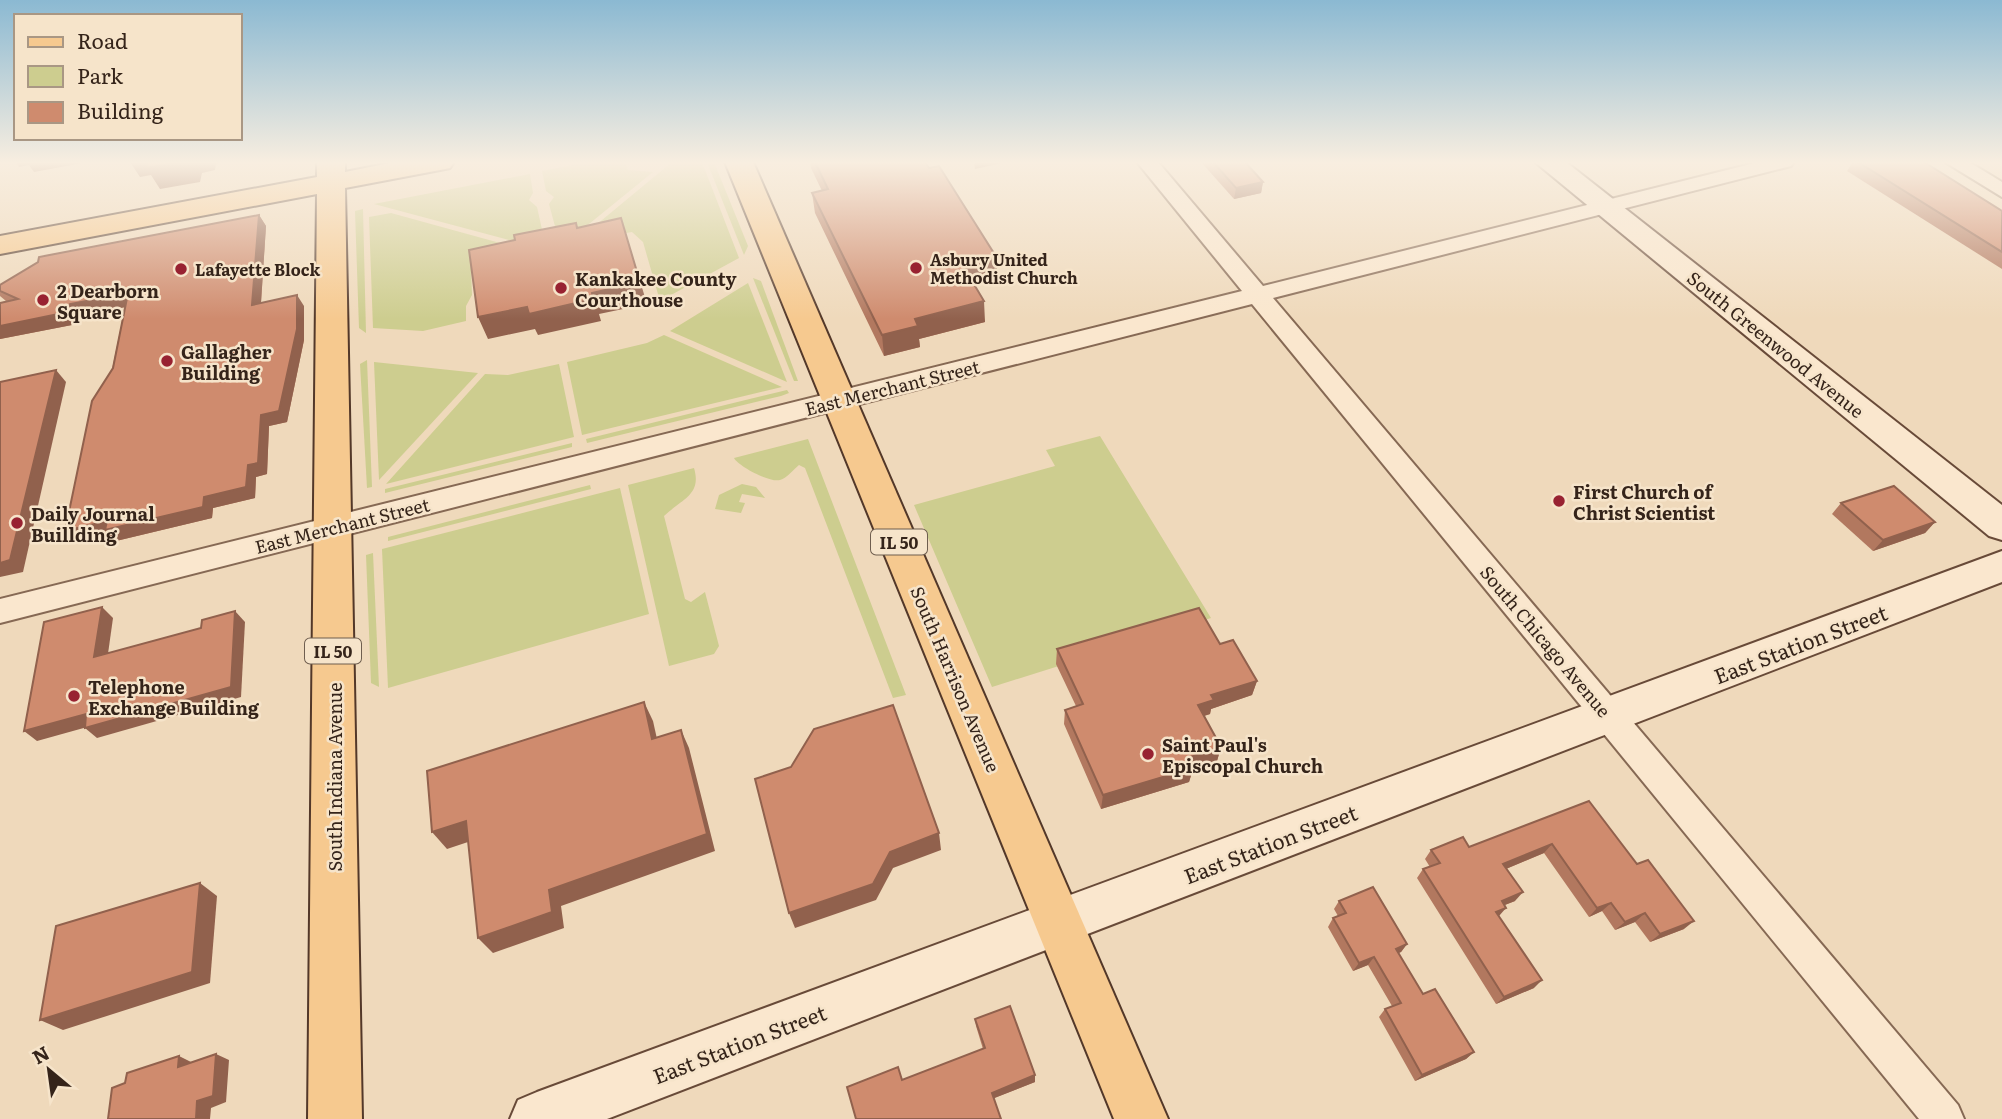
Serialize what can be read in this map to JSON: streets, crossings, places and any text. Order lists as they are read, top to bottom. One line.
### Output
{"streets":{"main road":["South Greenwood Avenue","IL 50","East Station Street","South Harrison Avenue","South Indiana Avenue"],"street":["East Merchant Street","South Chicago Avenue"]},"crossings":[["East Merchant Street","South Chicago Avenue"],["East Merchant Street","South Harrison Avenue"],["East Merchant Street","South Indiana Avenue"],["South Chicago Avenue","East Station Street"],["East Station Street","South Harrison Avenue"]],"places":["Asbury United Methodist Church","Lafayette Block","Kankakee County Courthouse","2 Dearborn Square","Gallagher Building","First Church of Christ Scientist","Daily Journal Buillding","Telephone Exchange Building","Saint Paul's Episcopal Church"],"legend":["Road","Park","Building"],"north":"top left"}
